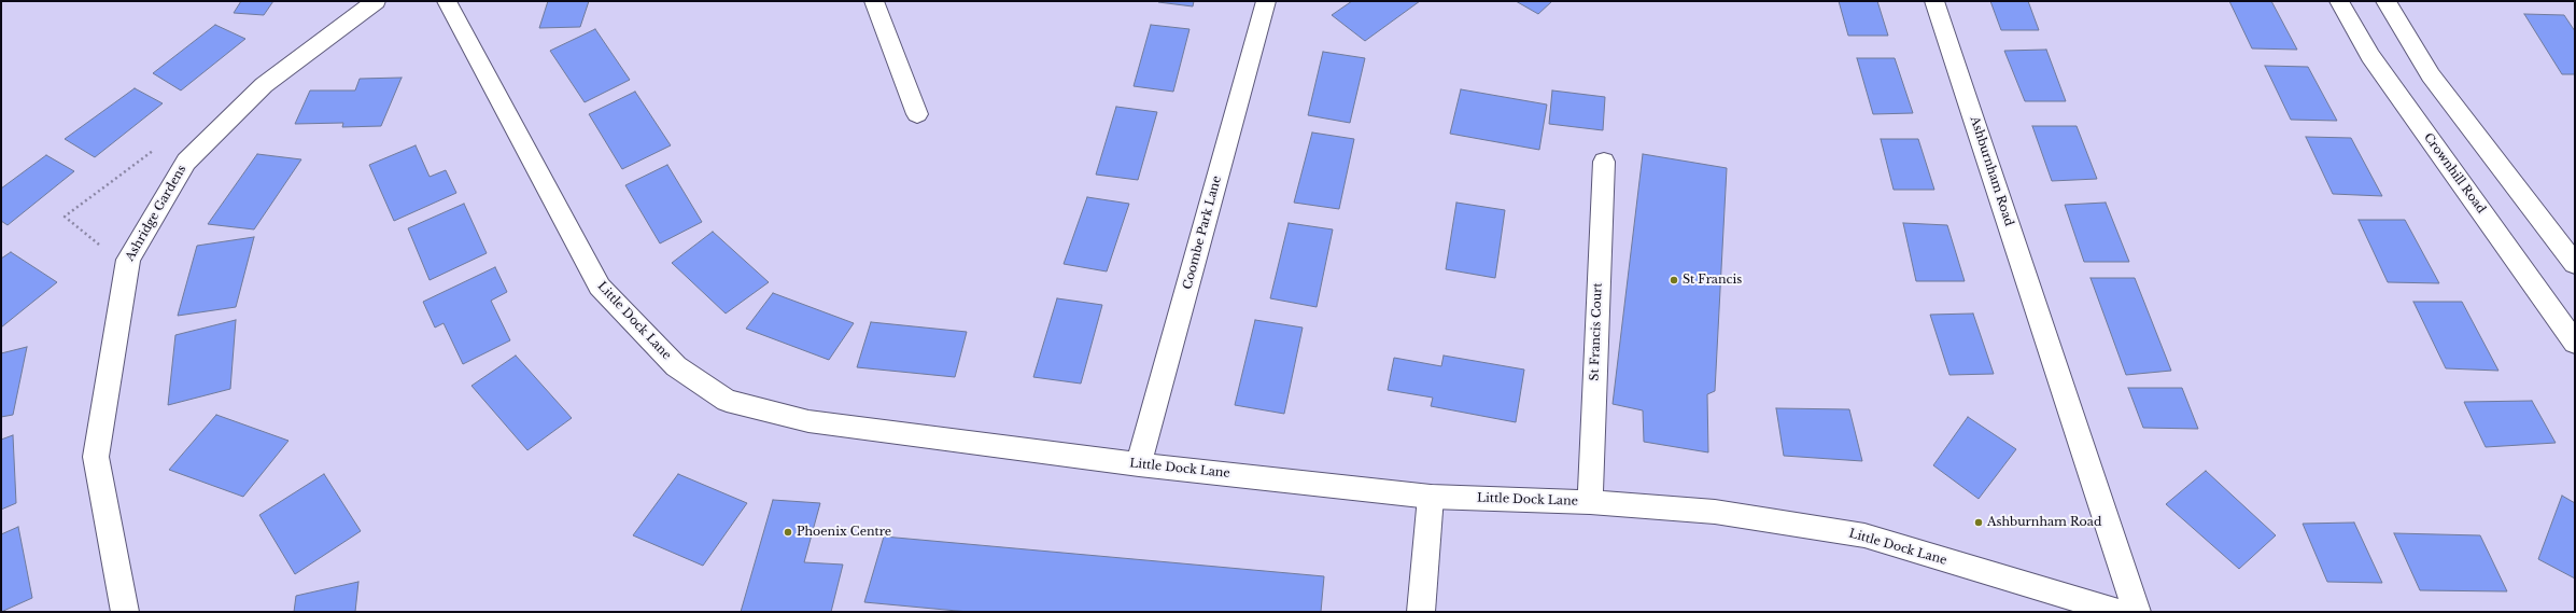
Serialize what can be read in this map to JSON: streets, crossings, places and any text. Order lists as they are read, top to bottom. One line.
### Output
{"streets":{"street":["Ashburnham Road","Crownhill Road","Ashridge Gardens","Coombe Park Lane","Little Dock Lane","St Francis Court"]},"crossings":[["Coombe Park Lane","Little Dock Lane"],["Little Dock Lane","St Francis Court"]],"places":["St Francis","Ashburnham Road","Phoenix Centre"]}
